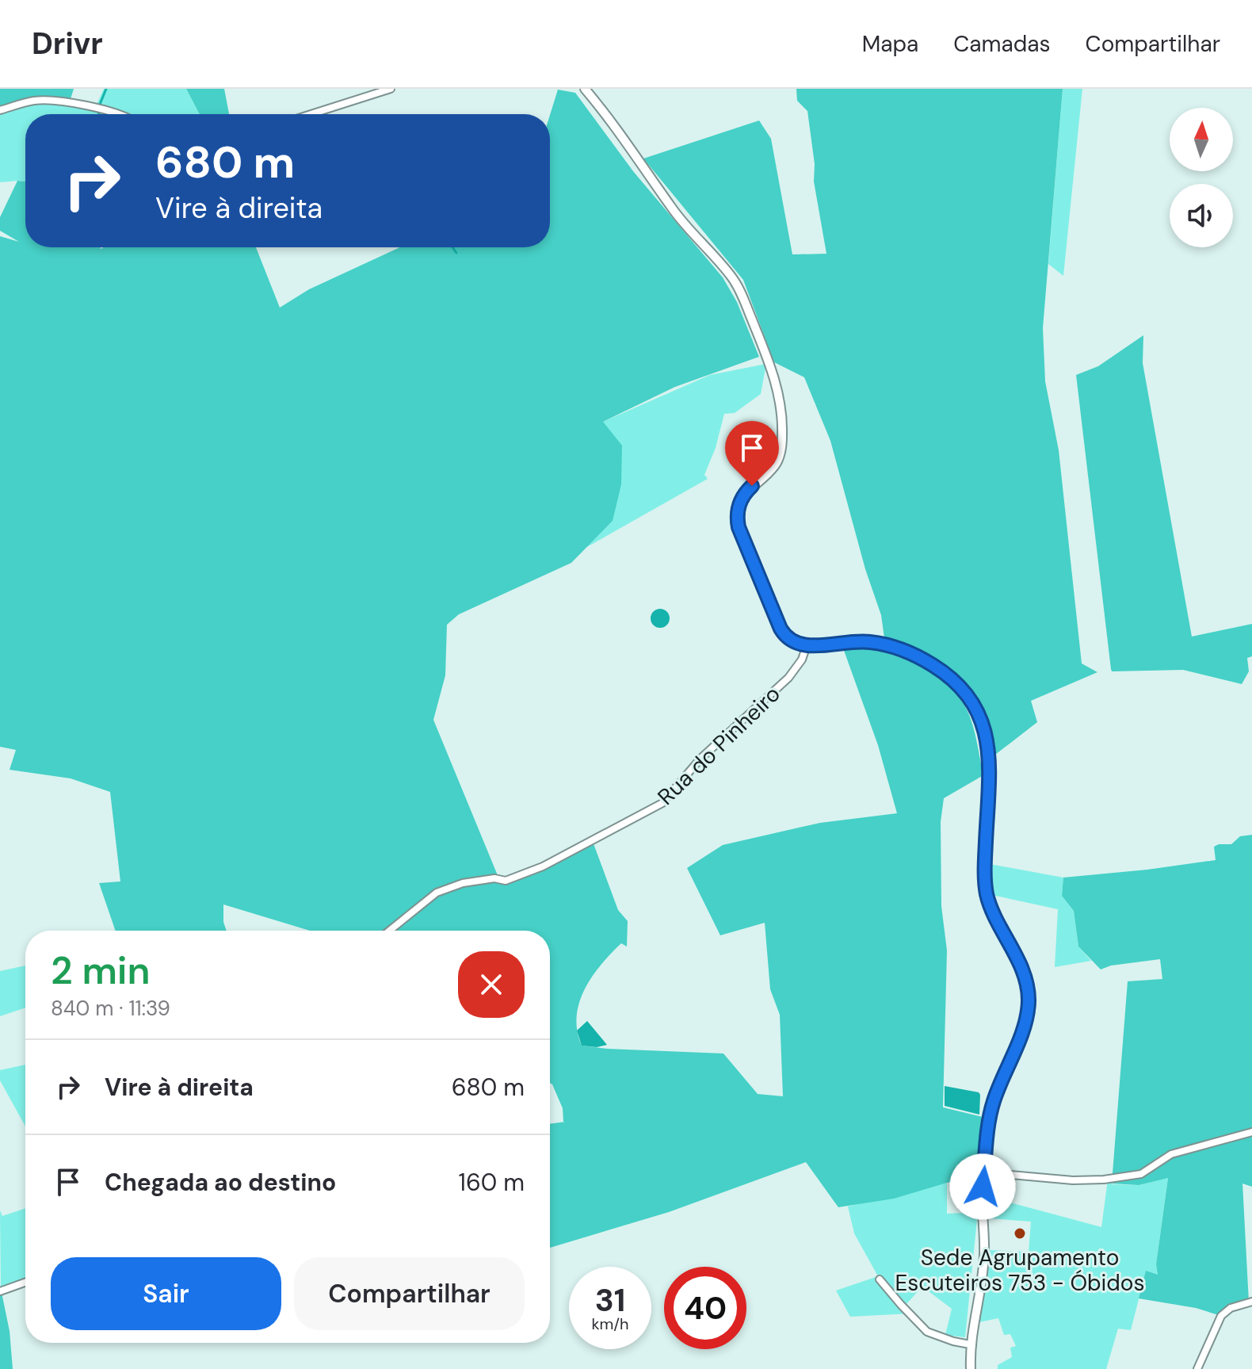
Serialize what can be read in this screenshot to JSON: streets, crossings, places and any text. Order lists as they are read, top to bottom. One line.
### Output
{"streets":{"street":["Rua do Pinheiro"]},"places":["Sede Agrupamento Escuteiros 753 - Óbidos"],"north":"top","page":{"header":"Drivr","nav":["Mapa","Camadas","Compartilhar"],"turn":["680 m","Vire à direita"],"heading":["2 min","840 m · 11:39"],"list":[{"name":"Vire à direita","value":"680 m"},{"name":"Chegada ao destino","value":"160 m"}],"buttons":["Sair","Compartilhar"],"speed":"31 km/h","limit":"40"}}
